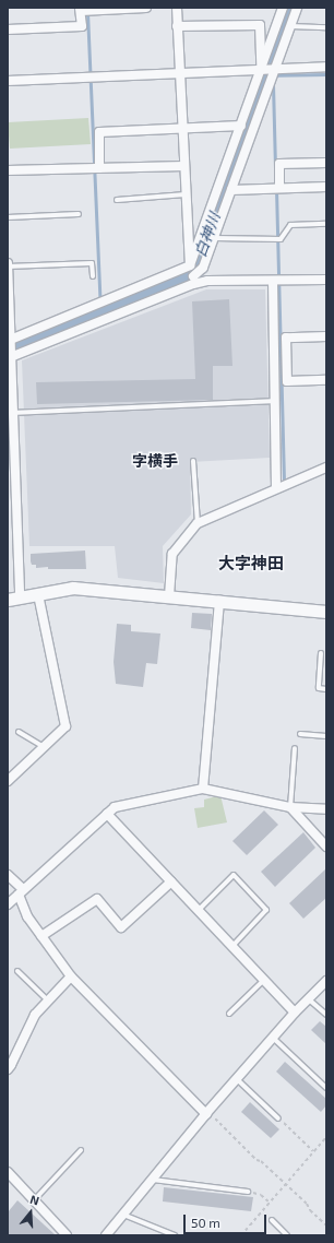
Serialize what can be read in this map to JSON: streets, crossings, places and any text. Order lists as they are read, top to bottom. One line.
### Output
{"districts":["字横手","大字神田"],"water":["白神川"],"scale_bar":"50 m","north":"top"}
